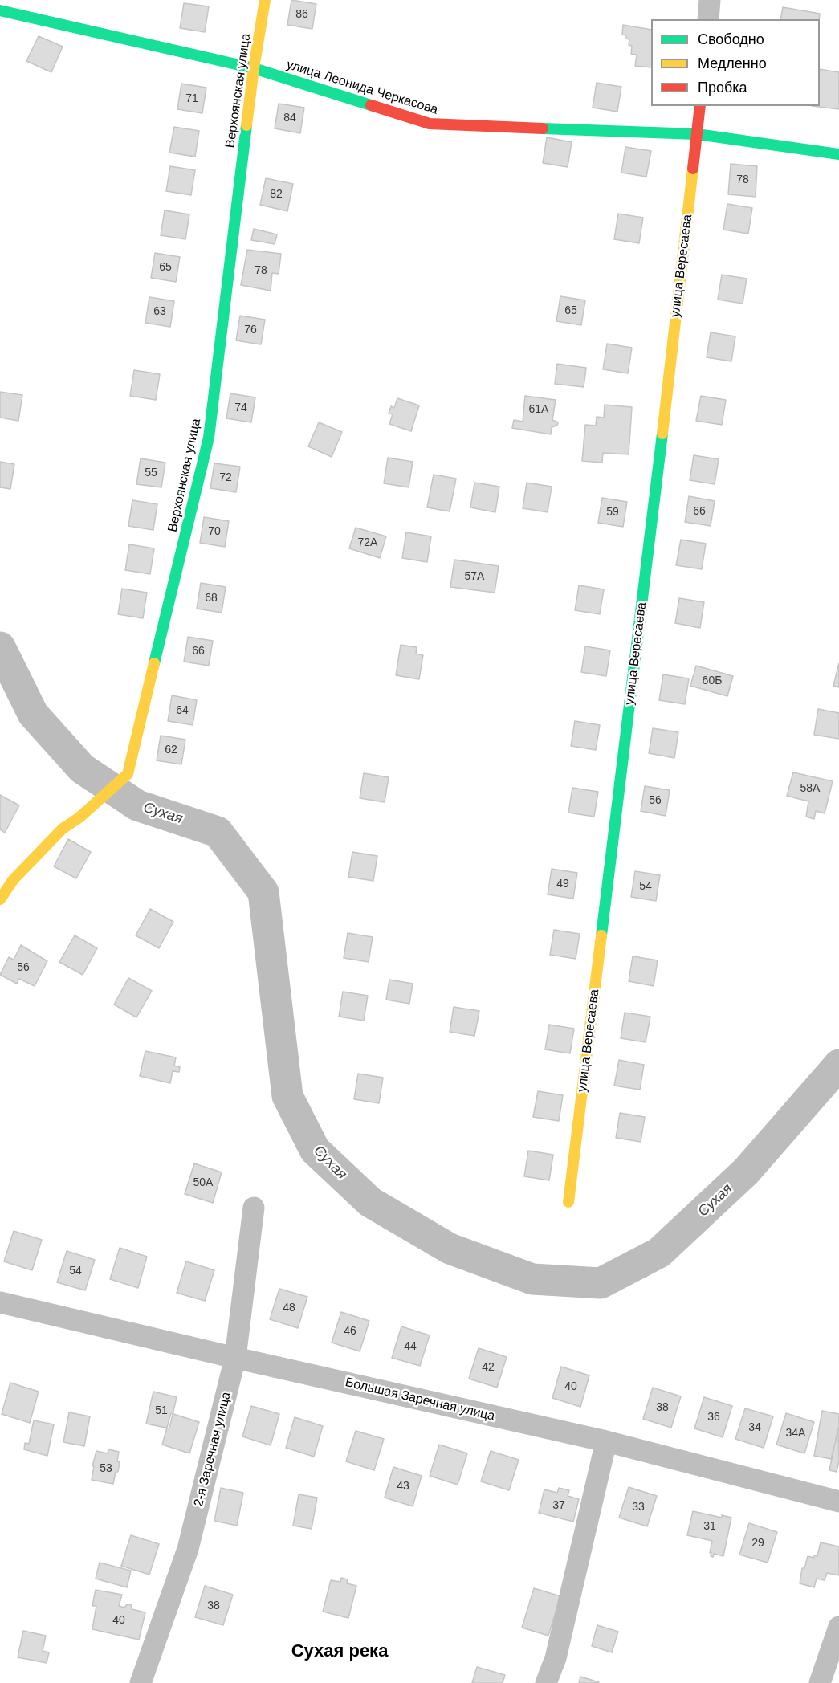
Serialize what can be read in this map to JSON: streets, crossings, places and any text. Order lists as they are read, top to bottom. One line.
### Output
{"streets":{"street":["улица Леонида Черкасова","Верхоянская улица","улица Вересаева","Большая Заречная улица","2-я Заречная улица"]},"crossings":[["улица Леонида Черкасова","Верхоянская улица"],["улица Леонида Черкасова","улица Вересаева"],["Большая Заречная улица","2-я Заречная улица"]],"districts":["Сухая река"],"water":["Сухая"],"house_numbers":["86","71","84","78","82","65","78","65","63","76","74","61А","55","72","66","59","70","72А","57А","68","66","60Б","64","62","58А","56","49","54","56","50А","54","48","46","44","42","40","38","51","36","34","34А","53","43","37","33","31","29","38","40"],"legend":["Свободно","Медленно","Пробка"]}
